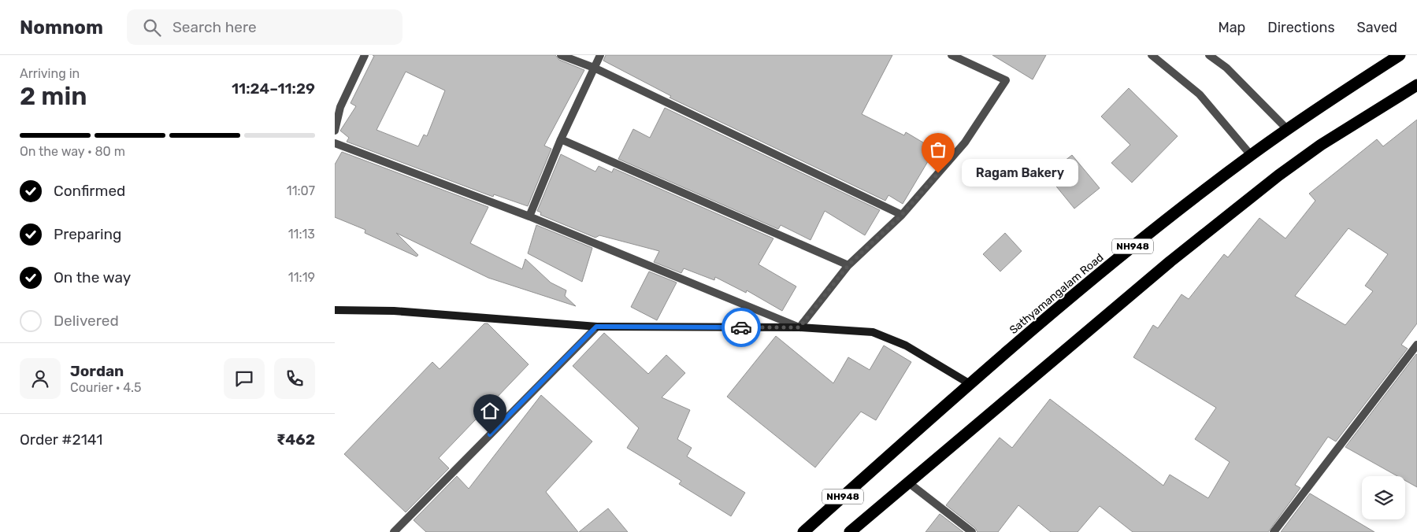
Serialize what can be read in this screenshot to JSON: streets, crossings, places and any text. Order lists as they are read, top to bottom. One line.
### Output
{"streets":{"highway":["NH948","Sathyamangalam Road"]},"places":["Ragam Bakery"],"page":{"header":"Nomnom","search":"Search here","nav":["Map","Directions","Saved"],"heading":["2 min","Arriving in","11:24–11:29"],"panel":["Jordan","Courier · 4.5","Order #2141","₹462"],"bar":"On the way · 80 m","bubble":"Ragam Bakery","list":[["Confirmed","11:07"],["Preparing","11:13"],["On the way","11:19"],"Delivered"]}}
